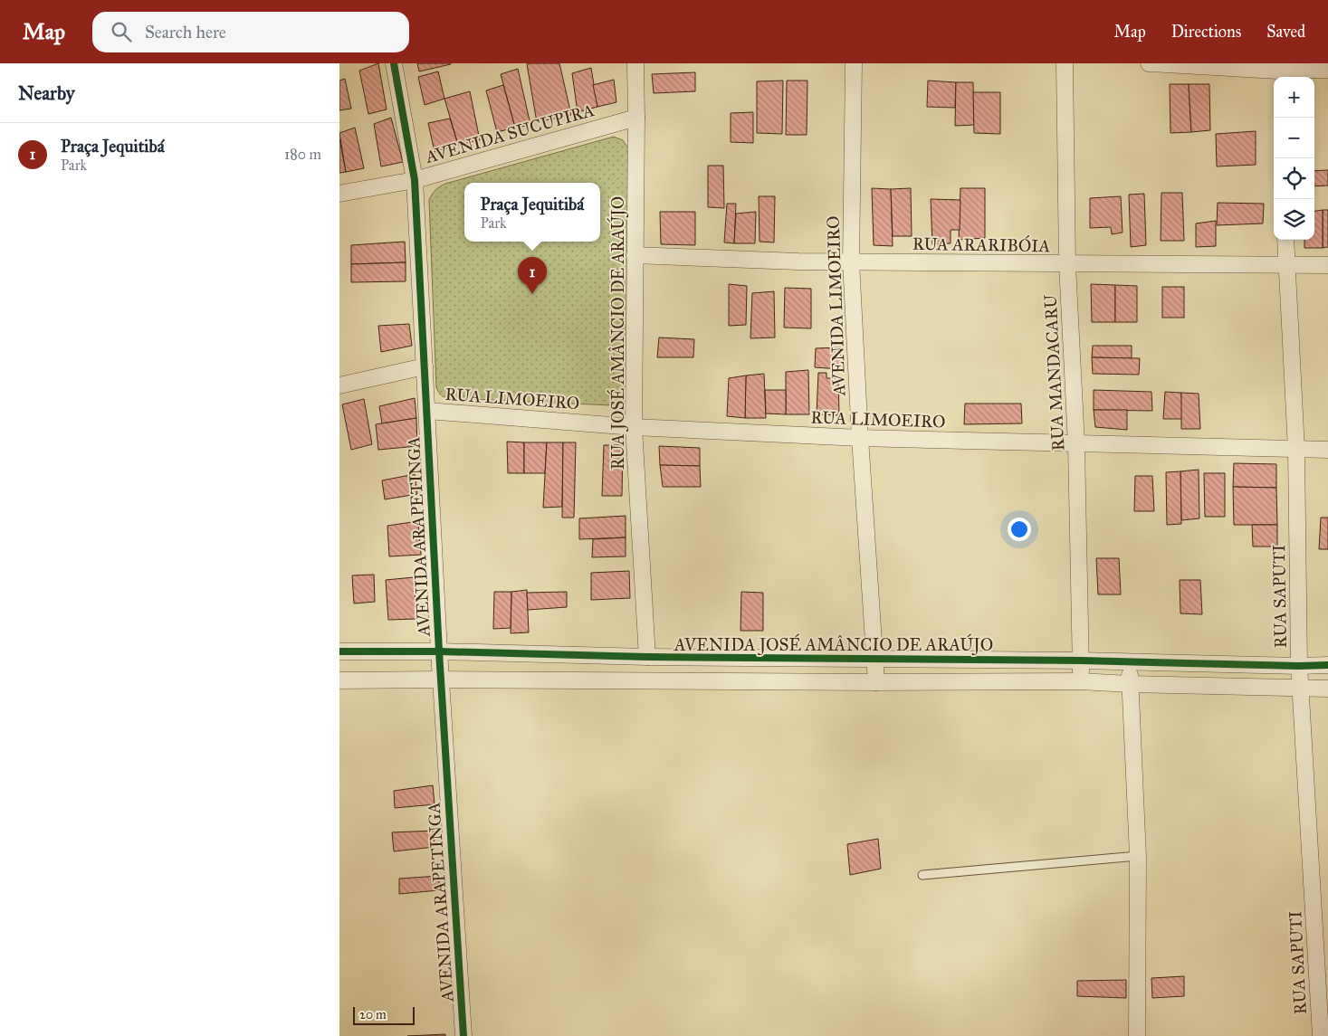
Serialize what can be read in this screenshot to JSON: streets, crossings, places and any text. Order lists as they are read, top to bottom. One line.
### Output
{"streets":{"street":["AVENIDA SUCUPIRA","RUA ARARIBÓIA","AVENIDA LIMOEIRO","RUA JOSÉ AMÂNCIO DE ARAÚJO","RUA MANDACARU","RUA LIMOEIRO","AVENIDA ARAPETINGA","RUA SAPUTI","AVENIDA JOSÉ AMÂNCIO DE ARAÚJO"]},"crossings":[["AVENIDA SUCUPIRA","RUA JOSÉ AMÂNCIO DE ARAÚJO"],["AVENIDA SUCUPIRA","AVENIDA ARAPETINGA"],["RUA ARARIBÓIA","AVENIDA LIMOEIRO"],["RUA ARARIBÓIA","RUA JOSÉ AMÂNCIO DE ARAÚJO"],["RUA ARARIBÓIA","RUA MANDACARU"],["RUA ARARIBÓIA","RUA SAPUTI"],["AVENIDA LIMOEIRO","RUA LIMOEIRO"],["AVENIDA LIMOEIRO","AVENIDA JOSÉ AMÂNCIO DE ARAÚJO"],["RUA JOSÉ AMÂNCIO DE ARAÚJO","RUA LIMOEIRO"],["RUA JOSÉ AMÂNCIO DE ARAÚJO","AVENIDA JOSÉ AMÂNCIO DE ARAÚJO"],["RUA MANDACARU","RUA LIMOEIRO"],["RUA MANDACARU","AVENIDA JOSÉ AMÂNCIO DE ARAÚJO"],["RUA LIMOEIRO","AVENIDA ARAPETINGA"],["RUA LIMOEIRO","RUA SAPUTI"],["AVENIDA ARAPETINGA","AVENIDA JOSÉ AMÂNCIO DE ARAÚJO"],["RUA SAPUTI","AVENIDA JOSÉ AMÂNCIO DE ARAÚJO"]],"scale_bar":"20 m","page":{"header":"Map","search":"Search here","nav":["Map","Directions","Saved"],"heading":"Nearby","map_buttons":["+","−"],"list":[{"mark":"1","name":"Praça Jequitibá","note":"Park","value":"180 m"}],"popup":["Praça Jequitibá","Park"],"pins":"1","scale":"20 m"}}
